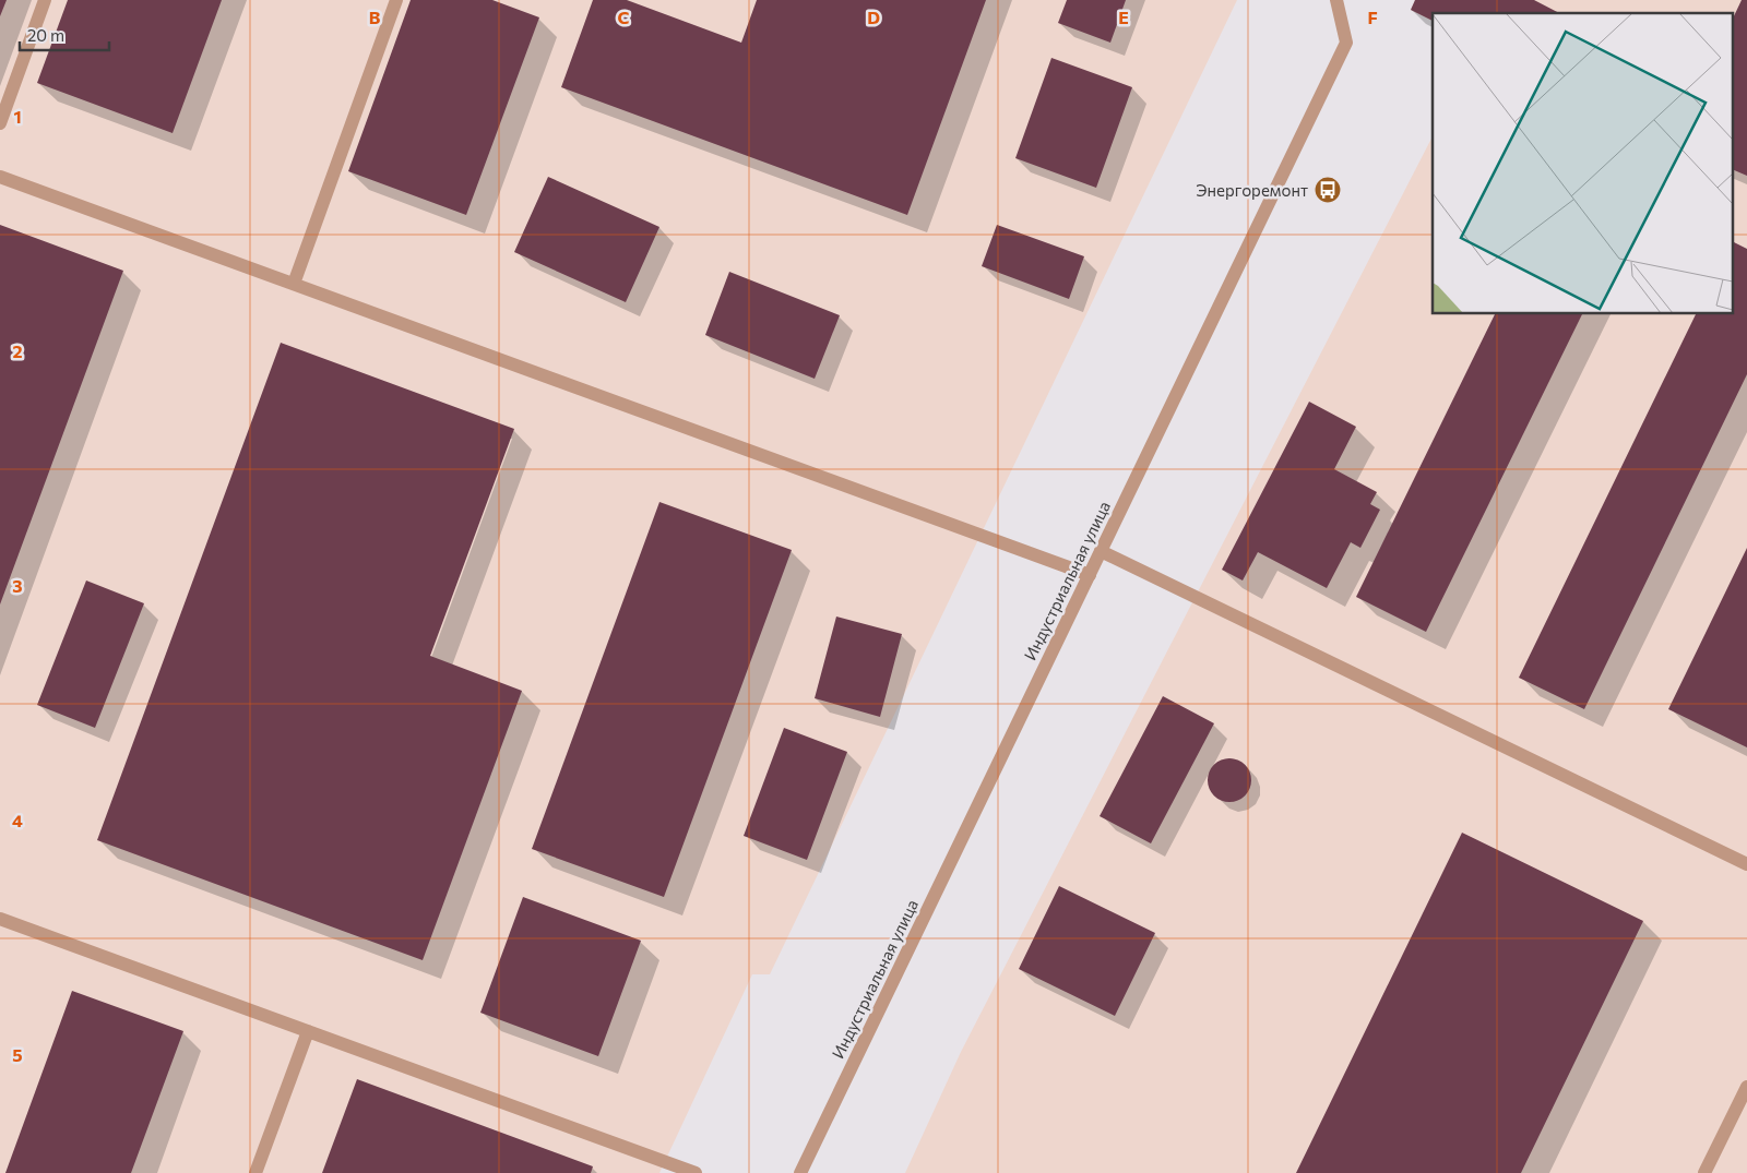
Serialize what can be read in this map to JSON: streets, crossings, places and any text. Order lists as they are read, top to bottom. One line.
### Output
{"streets":{"street":["Индустриальная улица"]},"places":{"bus stop":["Энергоремонт"]},"scale_bar":"20 m","grid":{"columns":["B","C","D","E","F"],"rows":["1","2","3","4","5"]}}
